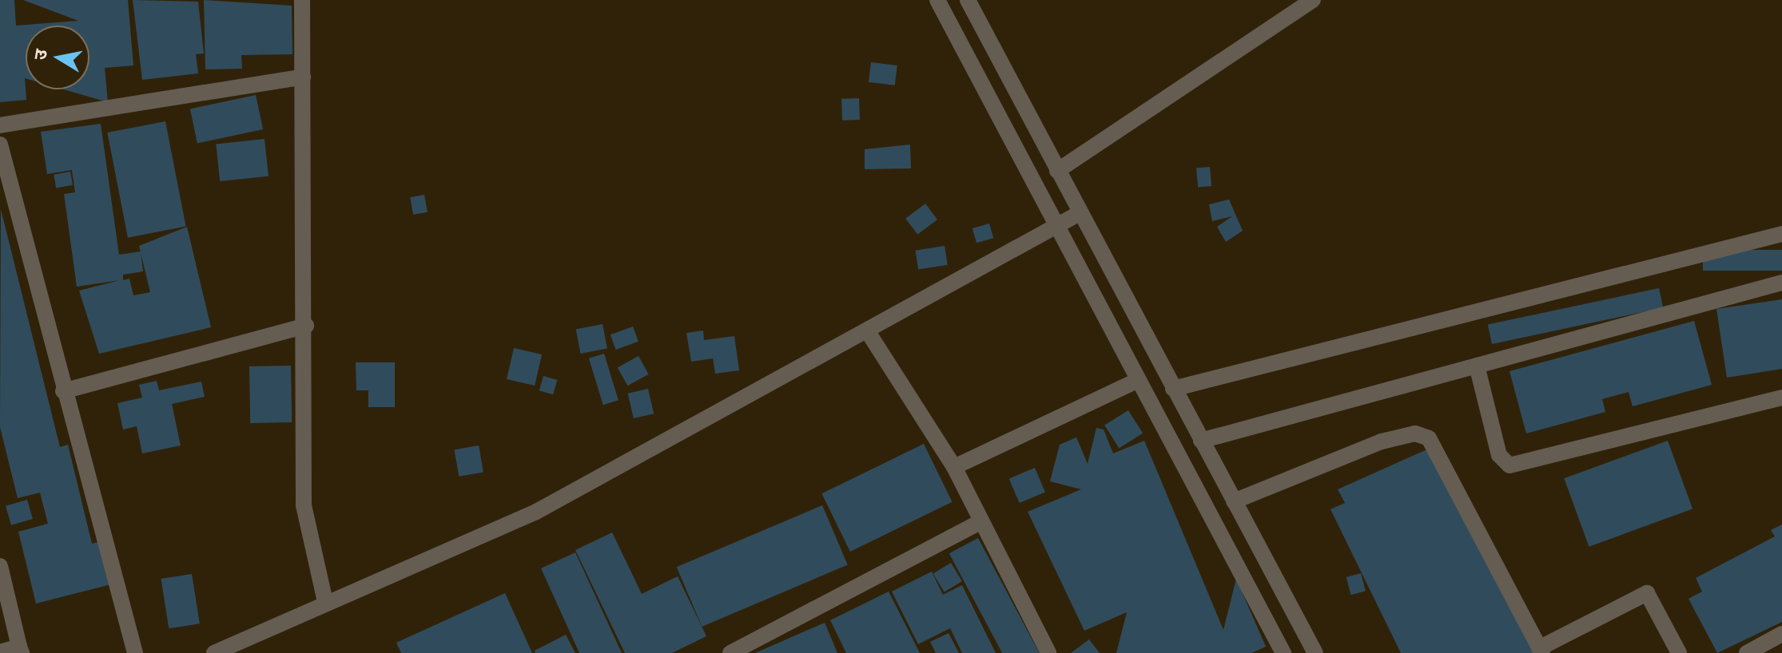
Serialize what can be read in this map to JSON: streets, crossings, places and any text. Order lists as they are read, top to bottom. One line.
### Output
{"north":"left"}
